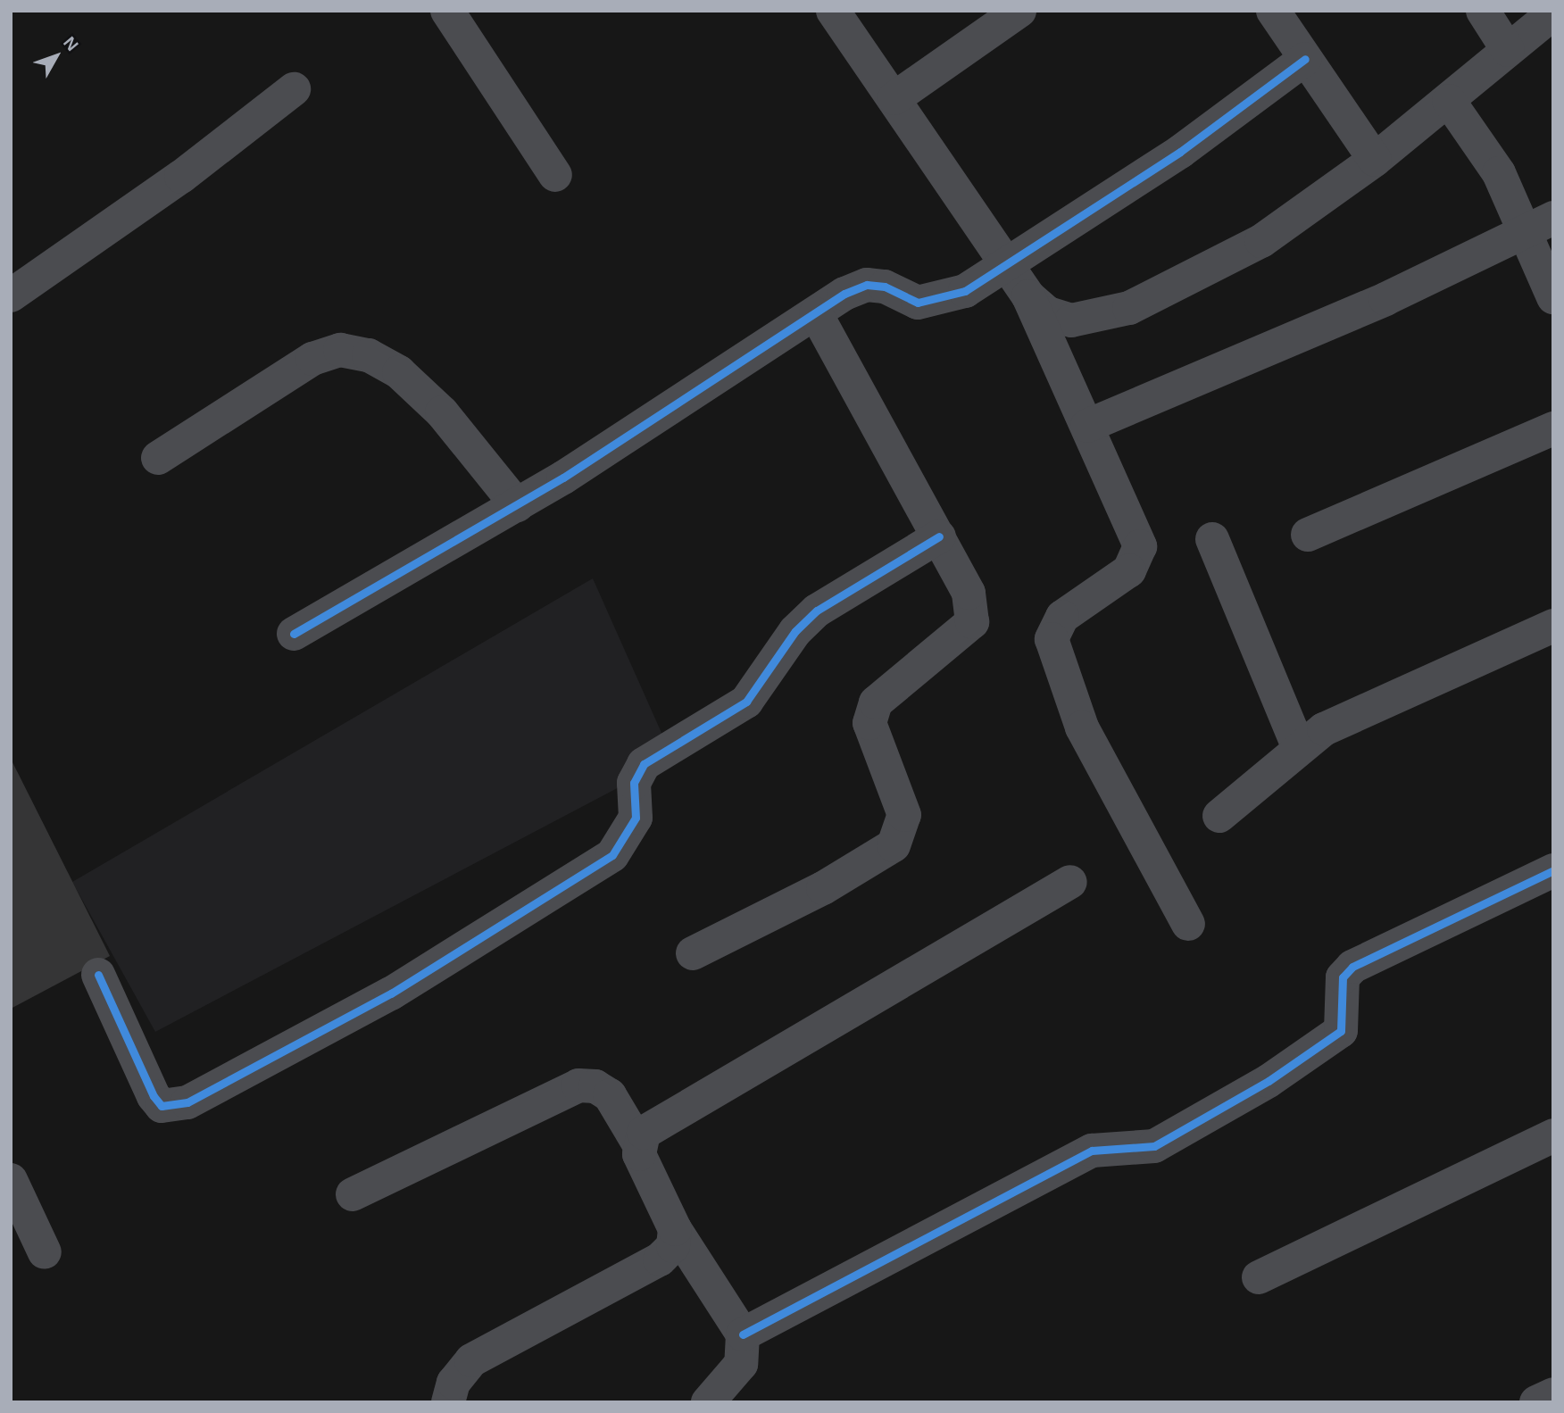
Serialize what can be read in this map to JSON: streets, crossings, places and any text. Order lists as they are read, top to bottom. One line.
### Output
{"north":"top right"}
